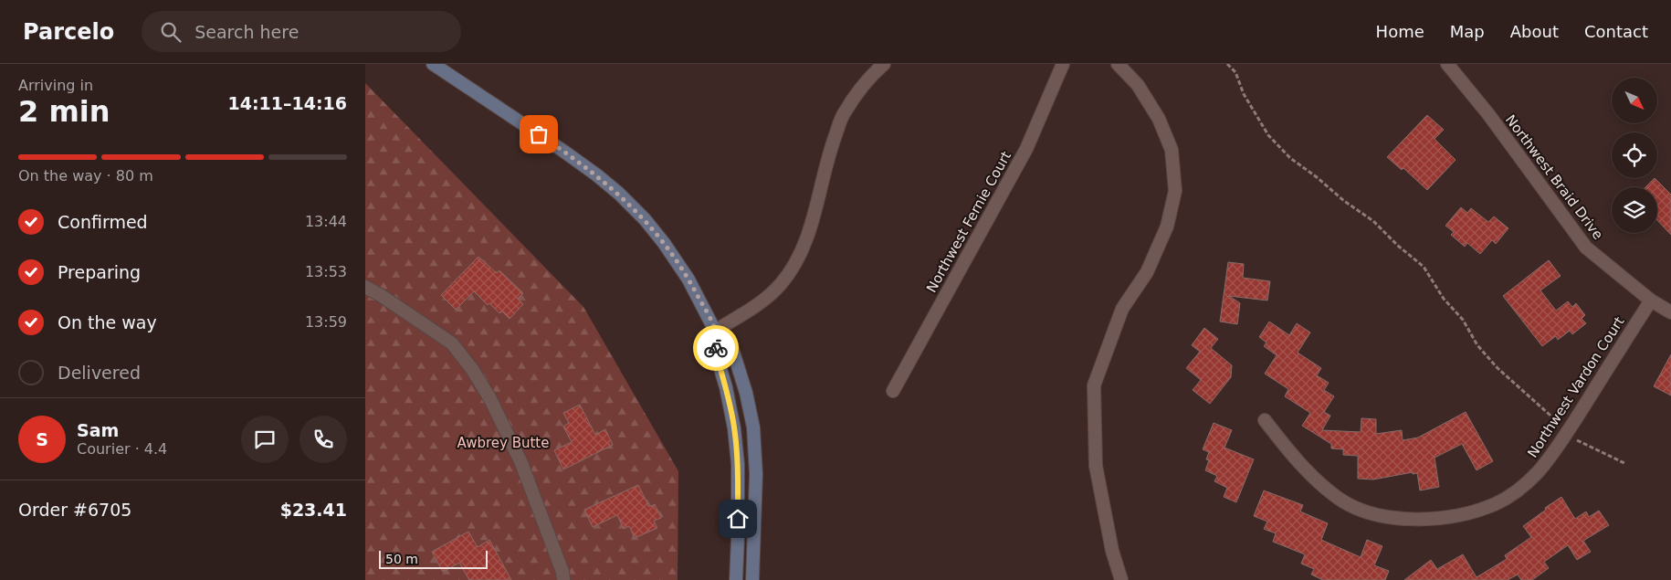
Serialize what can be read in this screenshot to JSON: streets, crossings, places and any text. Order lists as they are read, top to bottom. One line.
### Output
{"streets":{"street":["Northwest Braid Drive","Northwest Fernie Court","Northwest Vardon Court"]},"crossings":[["Northwest Braid Drive","Northwest Vardon Court"]],"parks":["Awbrey Butte"],"scale_bar":"50 m","north":"bottom right","page":{"header":"Parcelo","search":"Search here","nav":["Home","Map","About","Contact"],"heading":["2 min","Arriving in","14:11–14:16"],"panel":["Sam","Courier · 4.4","Order #6705","$23.41"],"bar":"On the way · 80 m","list":[["Confirmed","13:44"],["Preparing","13:53"],["On the way","13:59"],"Delivered"],"round":"S","scale":"50 m"}}
